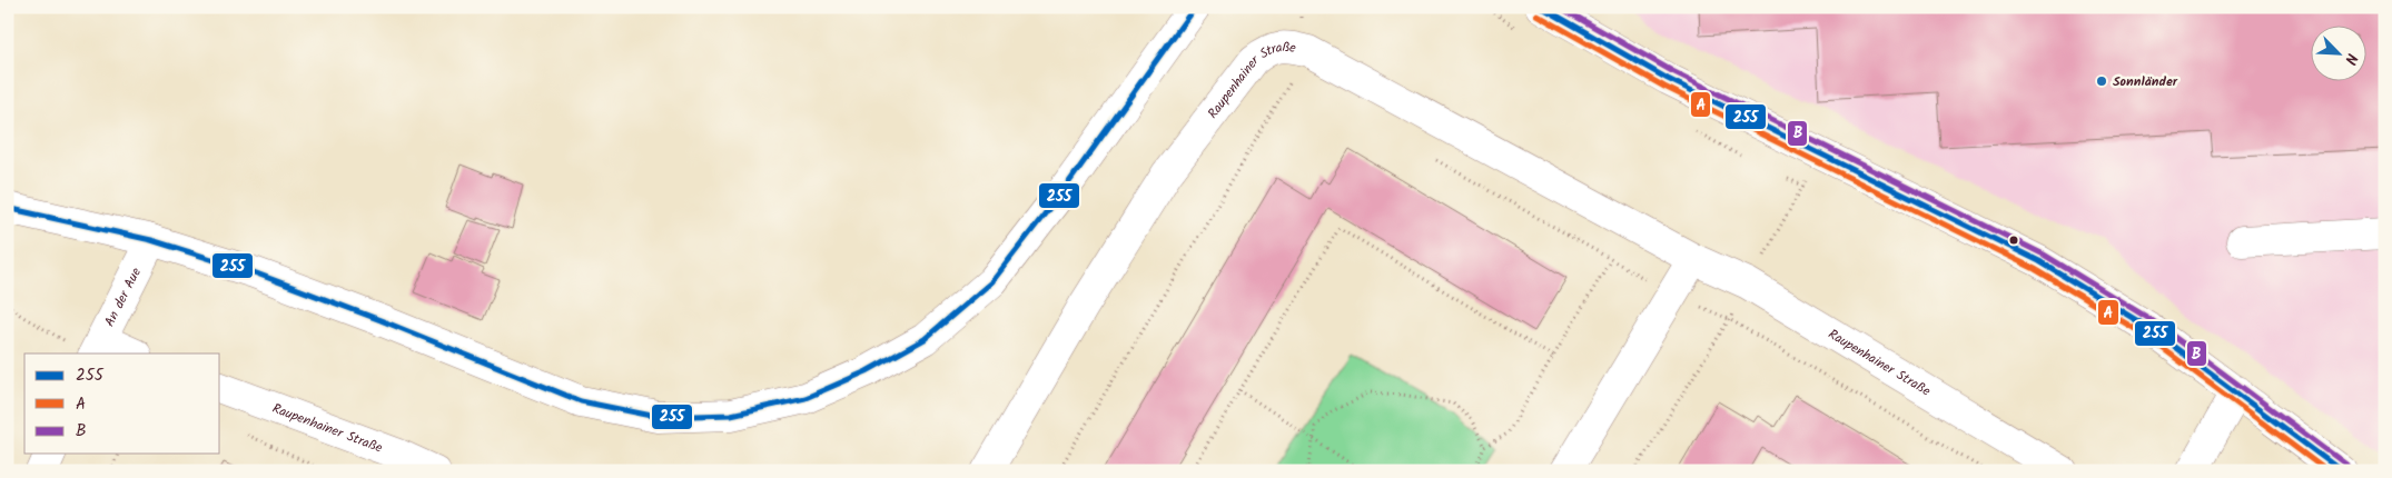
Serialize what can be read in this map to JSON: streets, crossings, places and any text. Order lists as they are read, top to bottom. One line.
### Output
{"streets":{"street":["Raupenhainer Straße","An der Aue"]},"places":["Sonnländer"],"lines":["transit line 255","transit line B","transit line A"],"legend":["255","A","B"],"north":"bottom right"}
